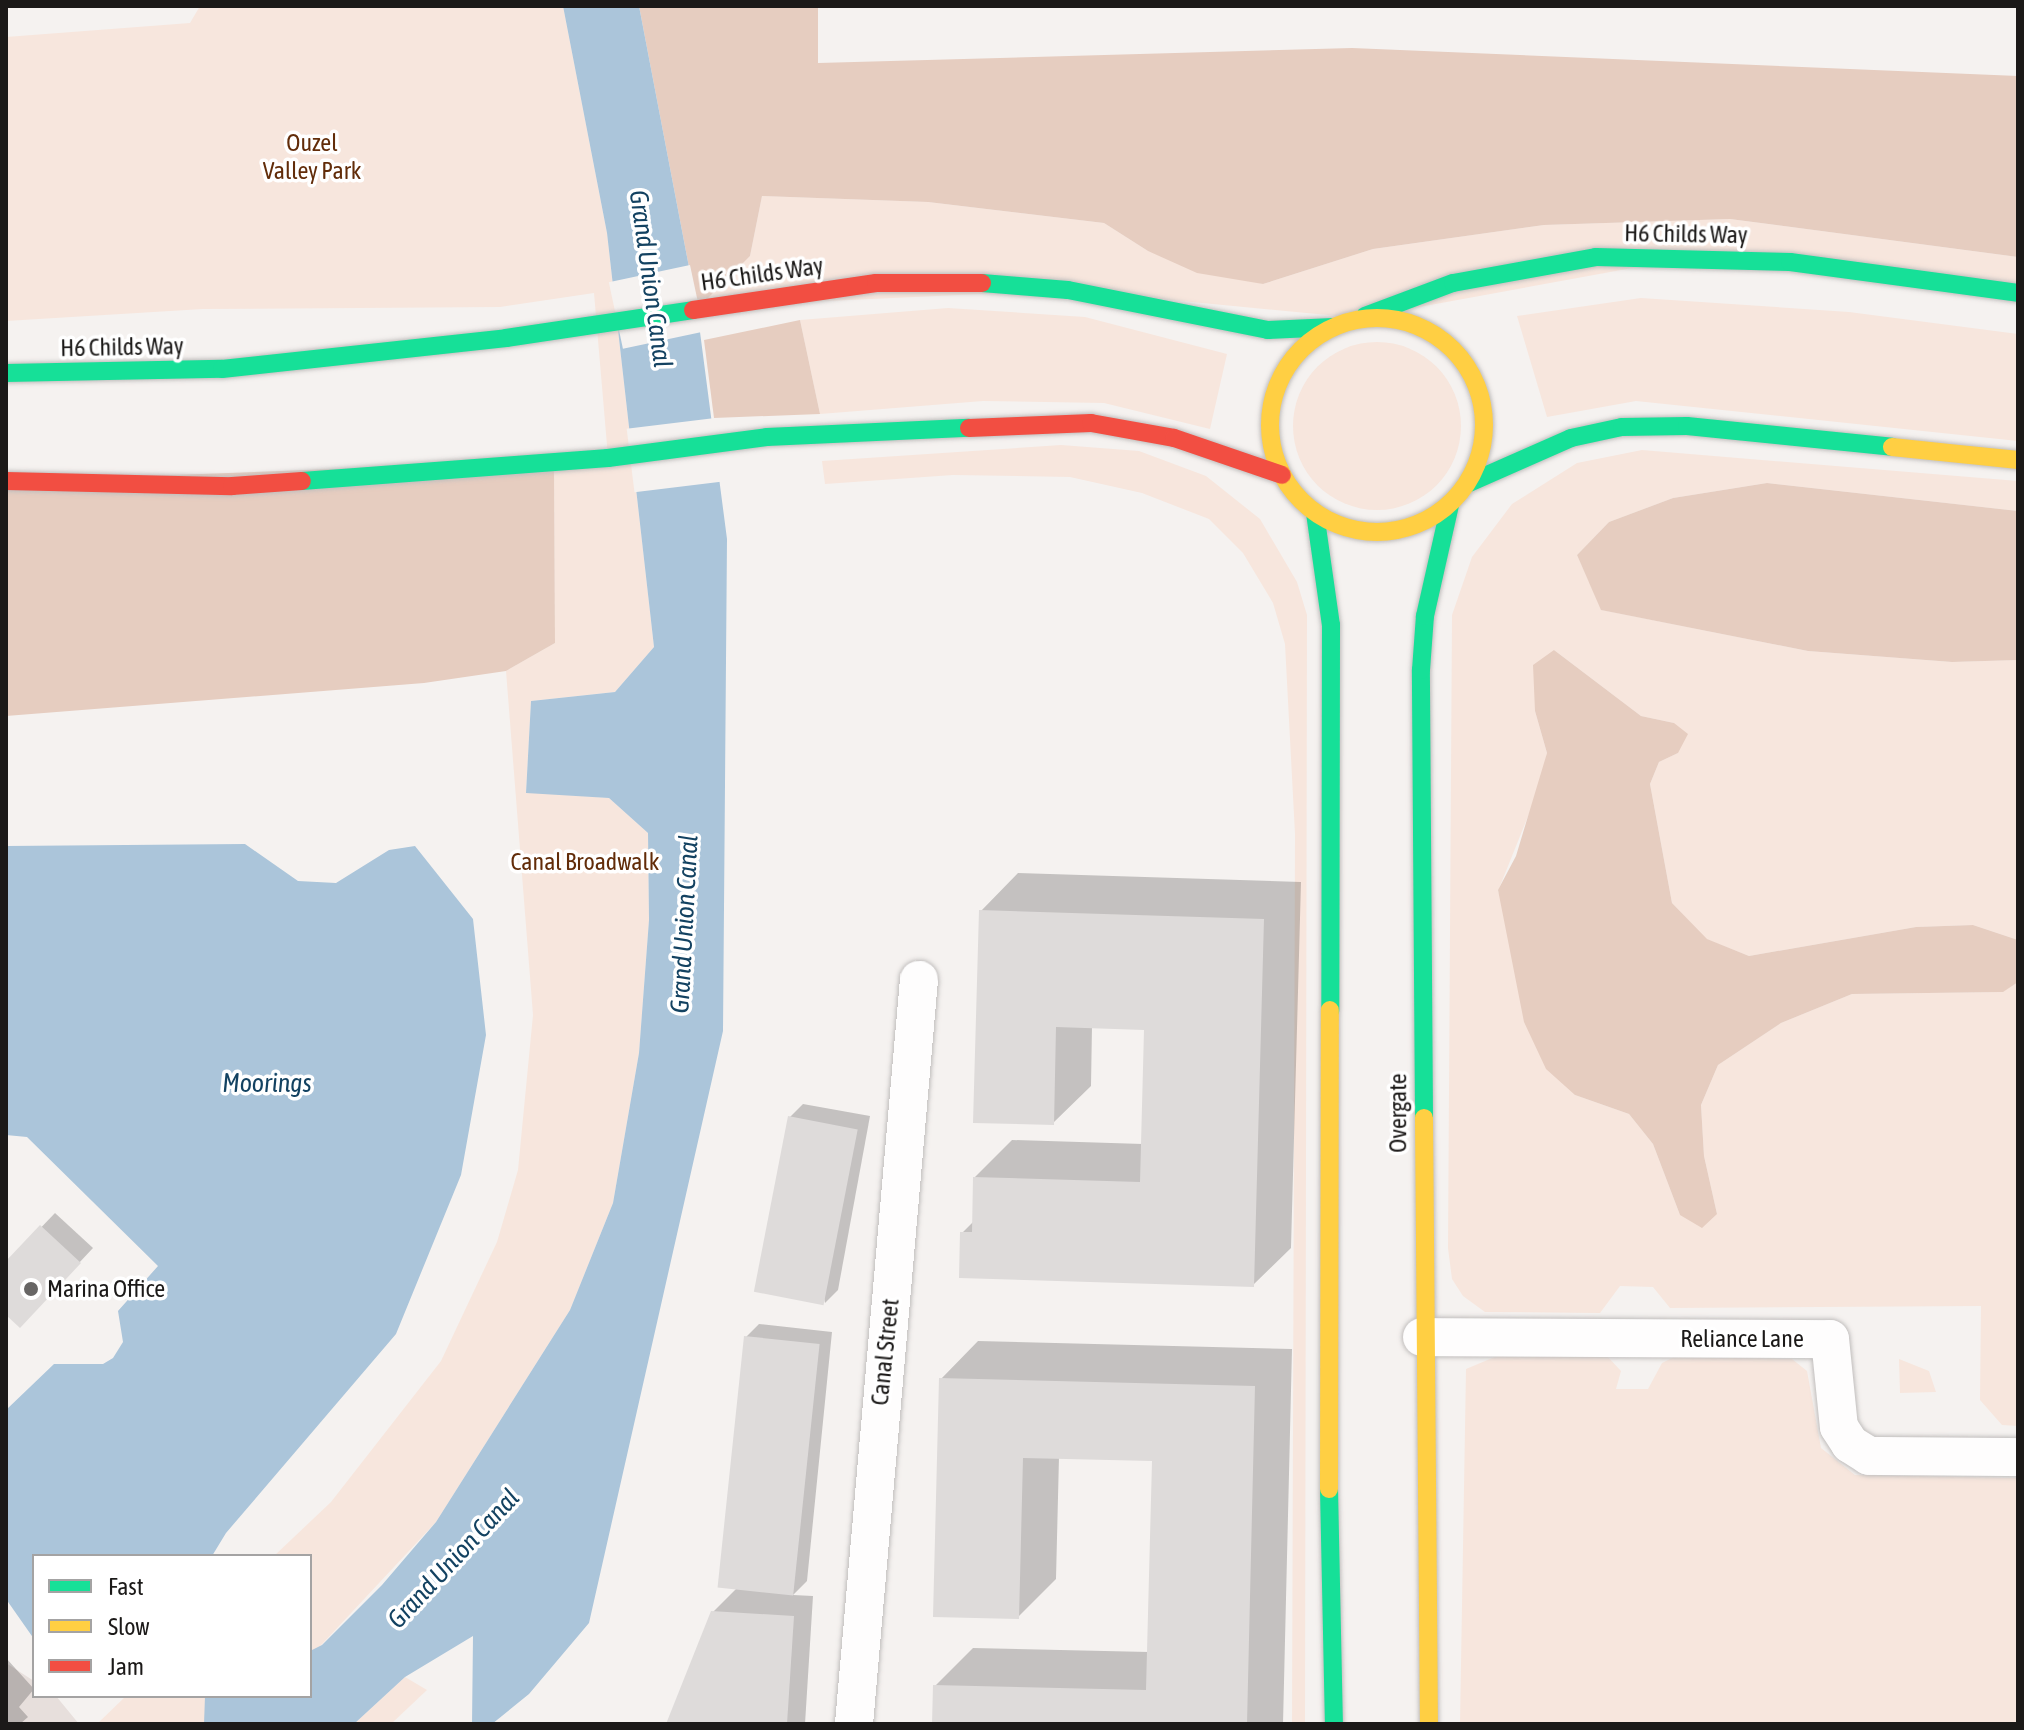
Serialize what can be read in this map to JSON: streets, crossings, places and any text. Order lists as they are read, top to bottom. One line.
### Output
{"streets":{"street":["H6 Childs Way","Overgate","Reliance Lane","Canal Street"]},"crossings":[["H6 Childs Way","Overgate"],["Overgate","Reliance Lane"]],"water":["Grand Union Canal","Moorings"],"parks":["Ouzel Valley Park","Canal Broadwalk"],"places":["Marina Office"],"legend":["Fast","Slow","Jam"]}
